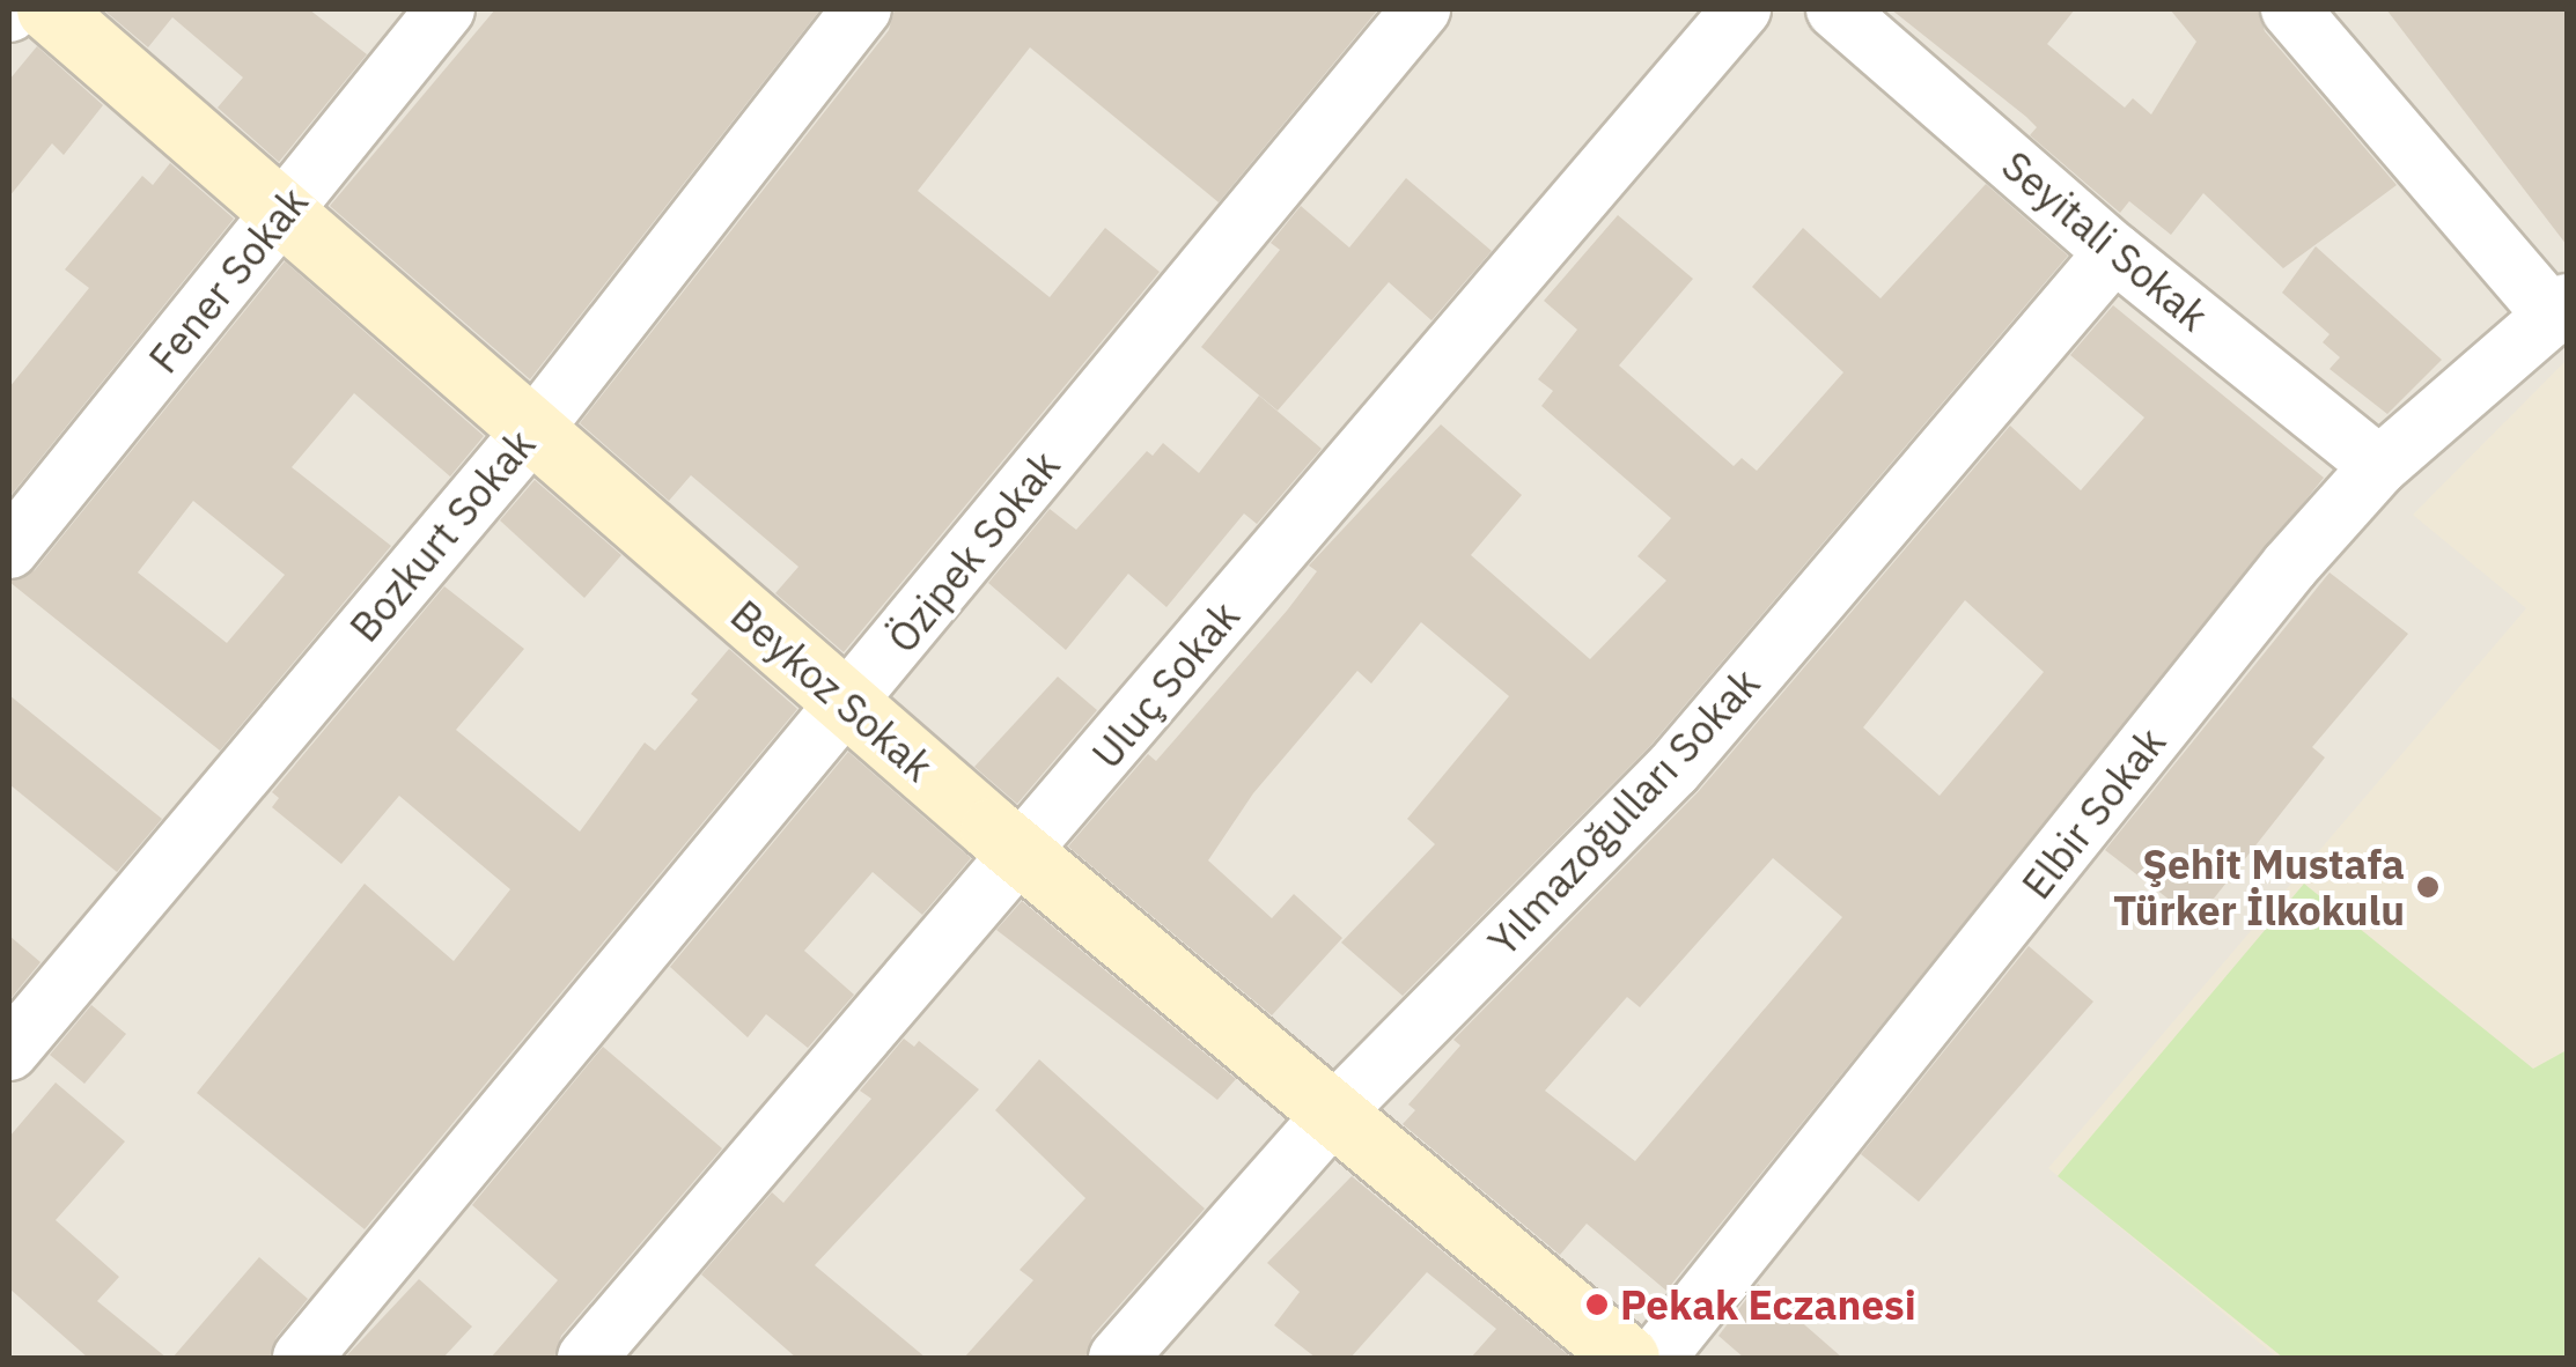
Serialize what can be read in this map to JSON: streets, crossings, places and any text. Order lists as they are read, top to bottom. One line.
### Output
{"streets":{"street":["Seyitali Sokak","Fener Sokak","Bozkurt Sokak","Özipek Sokak","Uluç Sokak","Beykoz Sokak","Yılmazoğulları Sokak","Elbir Sokak"]},"crossings":[["Seyitali Sokak","Yılmazoğulları Sokak"],["Seyitali Sokak","Elbir Sokak"],["Fener Sokak","Beykoz Sokak"],["Bozkurt Sokak","Beykoz Sokak"],["Özipek Sokak","Beykoz Sokak"],["Uluç Sokak","Beykoz Sokak"],["Beykoz Sokak","Yılmazoğulları Sokak"]],"places":["Şehit Mustafa Türker İlkokulu","Pekak Eczanesi"]}
